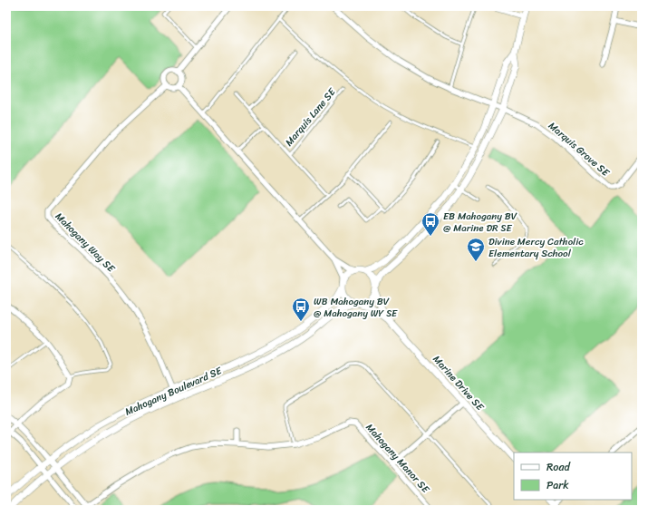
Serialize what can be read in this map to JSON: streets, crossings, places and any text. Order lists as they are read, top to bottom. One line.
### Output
{"streets":{"street":["Marquis Grove SE","Mahogany Way SE","Marine Drive SE","Mahogany Boulevard SE","Mahogany Manor SE"],"lane":["Marquis Lane SE"]},"crossings":[["Mahogany Way SE","Mahogany Boulevard SE"],["Marine Drive SE","Mahogany Boulevard SE"]],"places":{"bus stop":["EB Mahogany BV @ Marine DR SE","WB Mahogany BV @ Mahogany WY SE"],"school or university":["Divine Mercy Catholic Elementary School"]},"legend":["Road","Park"]}
